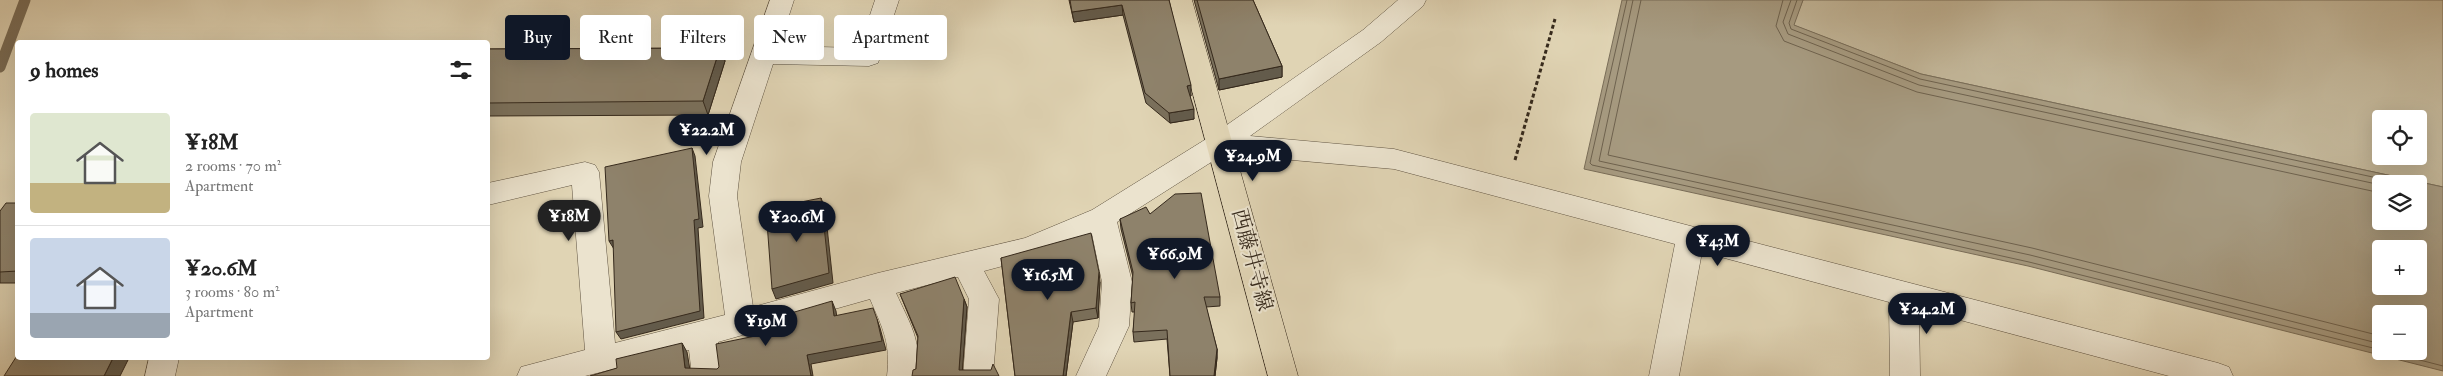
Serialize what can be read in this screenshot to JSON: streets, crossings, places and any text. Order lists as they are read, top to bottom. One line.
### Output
{"streets":{"main road":["西藤井寺線"]},"page":{"chip":["Buy","Rent","Filters","New","Apartment"],"heading":"9 homes","list":[{"name":"¥18M","note":"2 rooms · 70 m² · Apartment"},{"name":"¥20.6M","note":"3 rooms · 80 m² · Apartment"}],"map_buttons":["+","−"],"price":["¥22.2M","¥24.9M","¥18M","¥20.6M","¥43M","¥66.9M","¥16.5M","¥24.2M","¥19M"]}}
